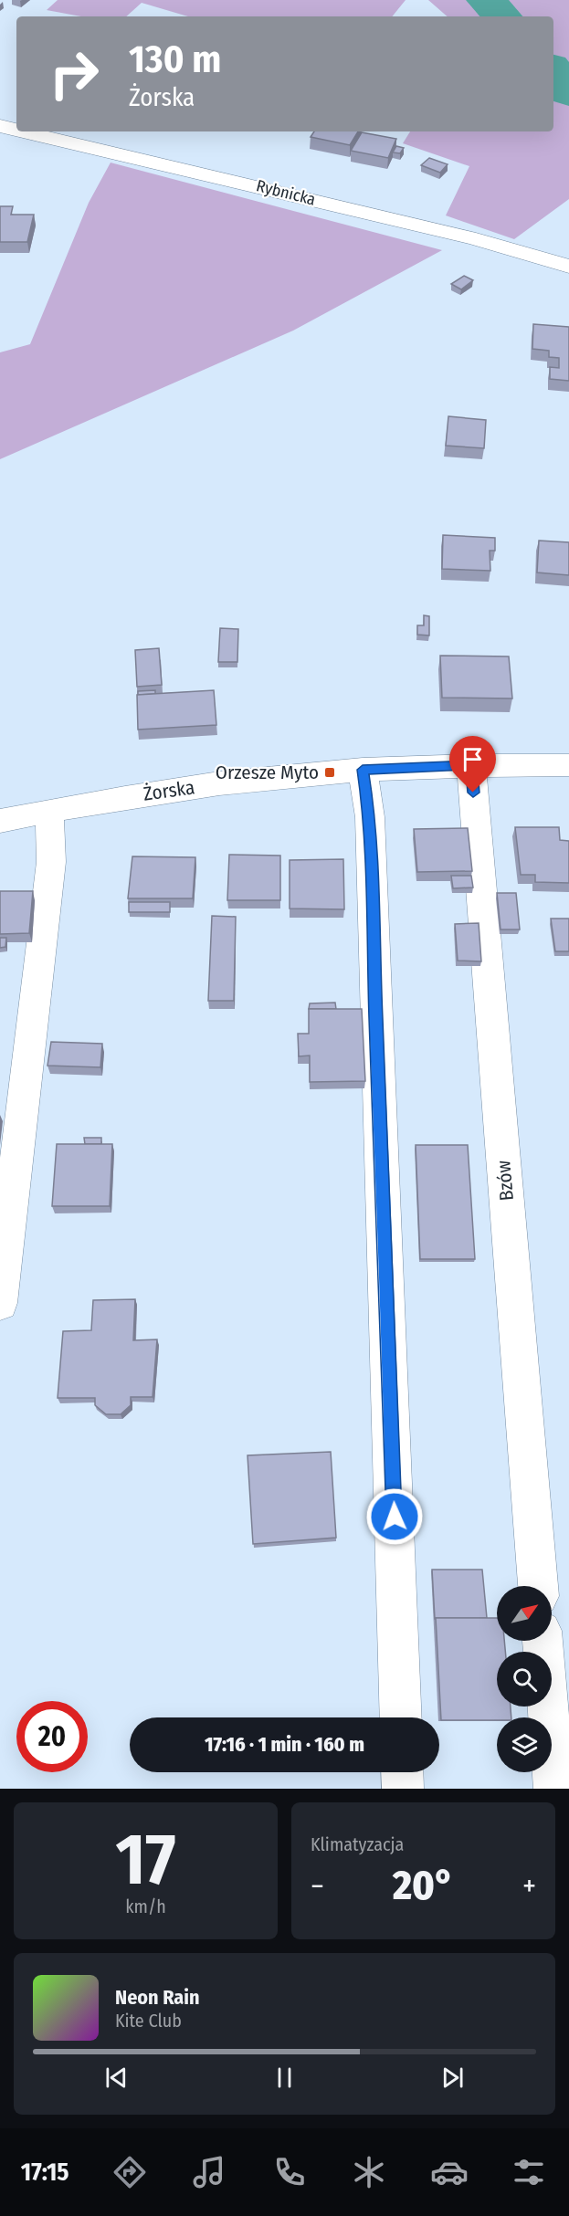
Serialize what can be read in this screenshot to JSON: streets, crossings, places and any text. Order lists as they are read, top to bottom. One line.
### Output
{"streets":{"street":["Rybnicka","Żorska","Bzów"]},"crossings":[["Żorska","Bzów"]],"places":{"transit":["Orzesze Myto"]},"north":"top right","page":{"turn":["130 m","Żorska"],"limit":"20","trip":"17:16 · 1 min · 160 m","tile":[["17","km/h"],"Klimatyzacja"],"heat":["−","20°","+"],"song":["Neon Rain","Kite Club"],"tabs":"17:15"}}
